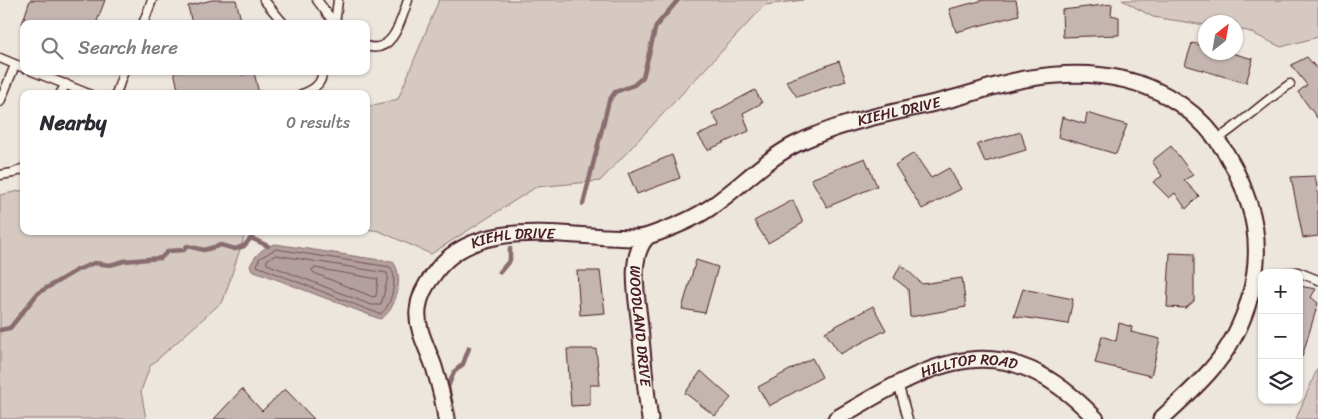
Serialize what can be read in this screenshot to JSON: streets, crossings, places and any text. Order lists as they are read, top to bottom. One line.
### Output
{"streets":{"street":["KIEHL DRIVE","WOODLAND DRIVE","HILLTOP ROAD"]},"crossings":[["KIEHL DRIVE","WOODLAND DRIVE"]],"north":"top right","page":{"search":"Search here","heading":["Nearby","0 results"],"map_buttons":["+","−"]}}
